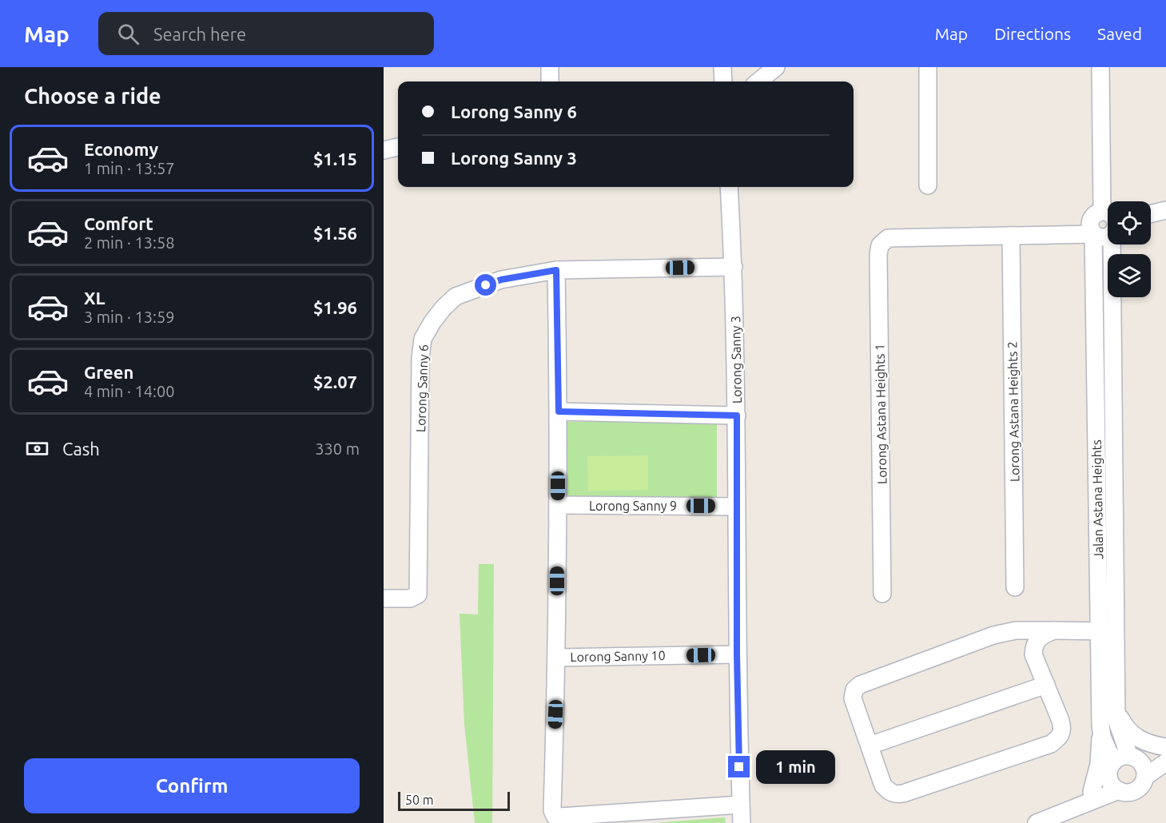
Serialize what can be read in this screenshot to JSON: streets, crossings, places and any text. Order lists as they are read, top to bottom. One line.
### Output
{"streets":{"street":["Lorong Sanny 3","Lorong Sanny 6","Lorong Astana Heights 2","Lorong Astana Heights 1","Jalan Astana Heights","Lorong Sanny 9","Lorong Sanny 10"]},"crossings":[["Lorong Sanny 3","Lorong Sanny 6"],["Lorong Sanny 3","Lorong Sanny 9"],["Lorong Sanny 3","Lorong Sanny 10"],["Lorong Astana Heights 2","Lorong Astana Heights 1"]],"scale_bar":"50 m","page":{"header":"Map","search":"Search here","nav":["Map","Directions","Saved"],"heading":"Choose a ride","banner":["Lorong Sanny 6","Lorong Sanny 3"],"list":[{"name":"Economy","note":"1 min · 13:57","value":"$1.15"},{"name":"Comfort","note":"2 min · 13:58","value":"$1.56"},{"name":"XL","note":"3 min · 13:59","value":"$1.96"},{"name":"Green","note":"4 min · 14:00","value":"$2.07"}],"pay":["Cash","330 m"],"buttons":"Confirm","bubble":"1 min","scale":"50 m"}}
